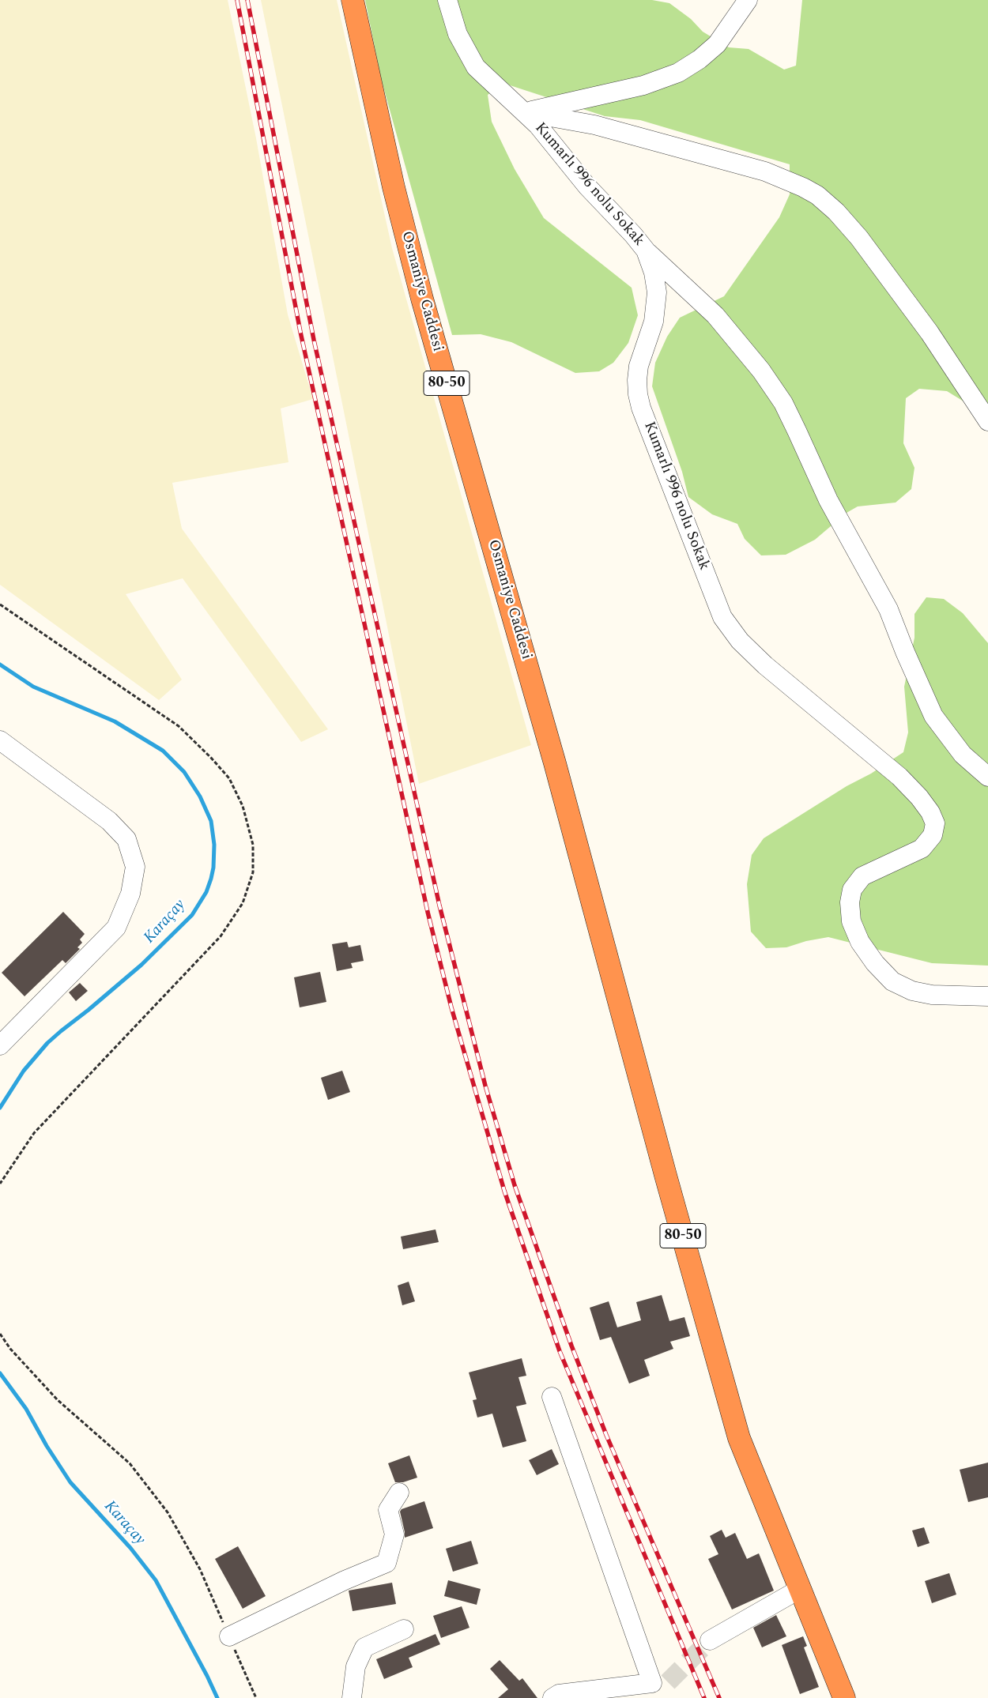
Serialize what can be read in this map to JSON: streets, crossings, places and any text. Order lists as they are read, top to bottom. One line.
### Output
{"streets":{"highway":["Osmaniye Caddesi","80-50"],"street":["Kumarlı 996 nolu Sokak"]},"crossings":[["Osmaniye Caddesi","80-50"]],"water":["Karaçay"]}
